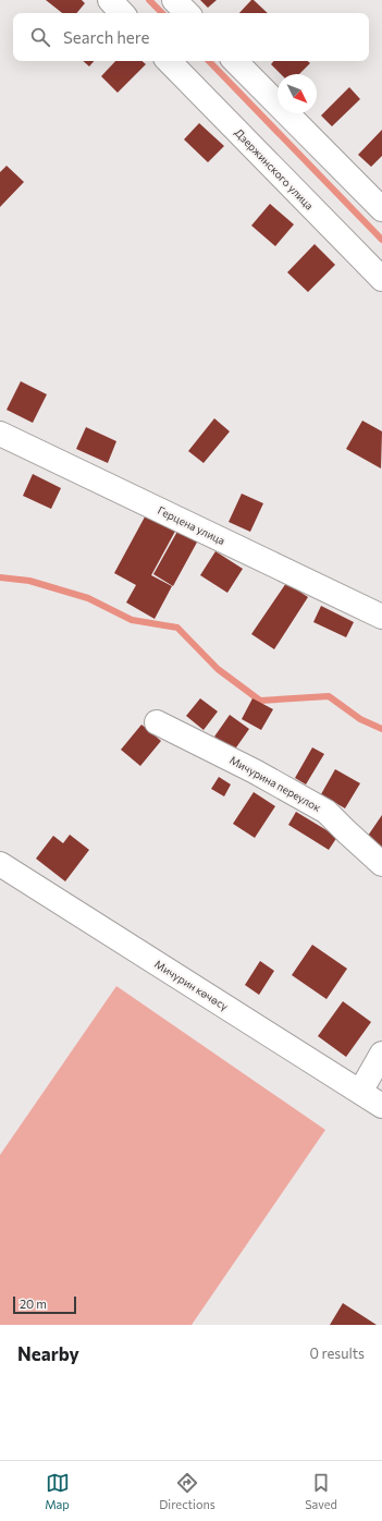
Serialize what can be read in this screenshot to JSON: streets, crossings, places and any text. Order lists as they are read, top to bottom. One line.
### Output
{"streets":{"street":["Дзержинского улица","Герцена улица","Мичурина переулок","Мичурин көчөсү"]},"scale_bar":"20 m","north":"bottom right","page":{"search":"Search here","scale":"20 m","heading":["Nearby","0 results"],"nav":["Map","Directions","Saved"]}}
